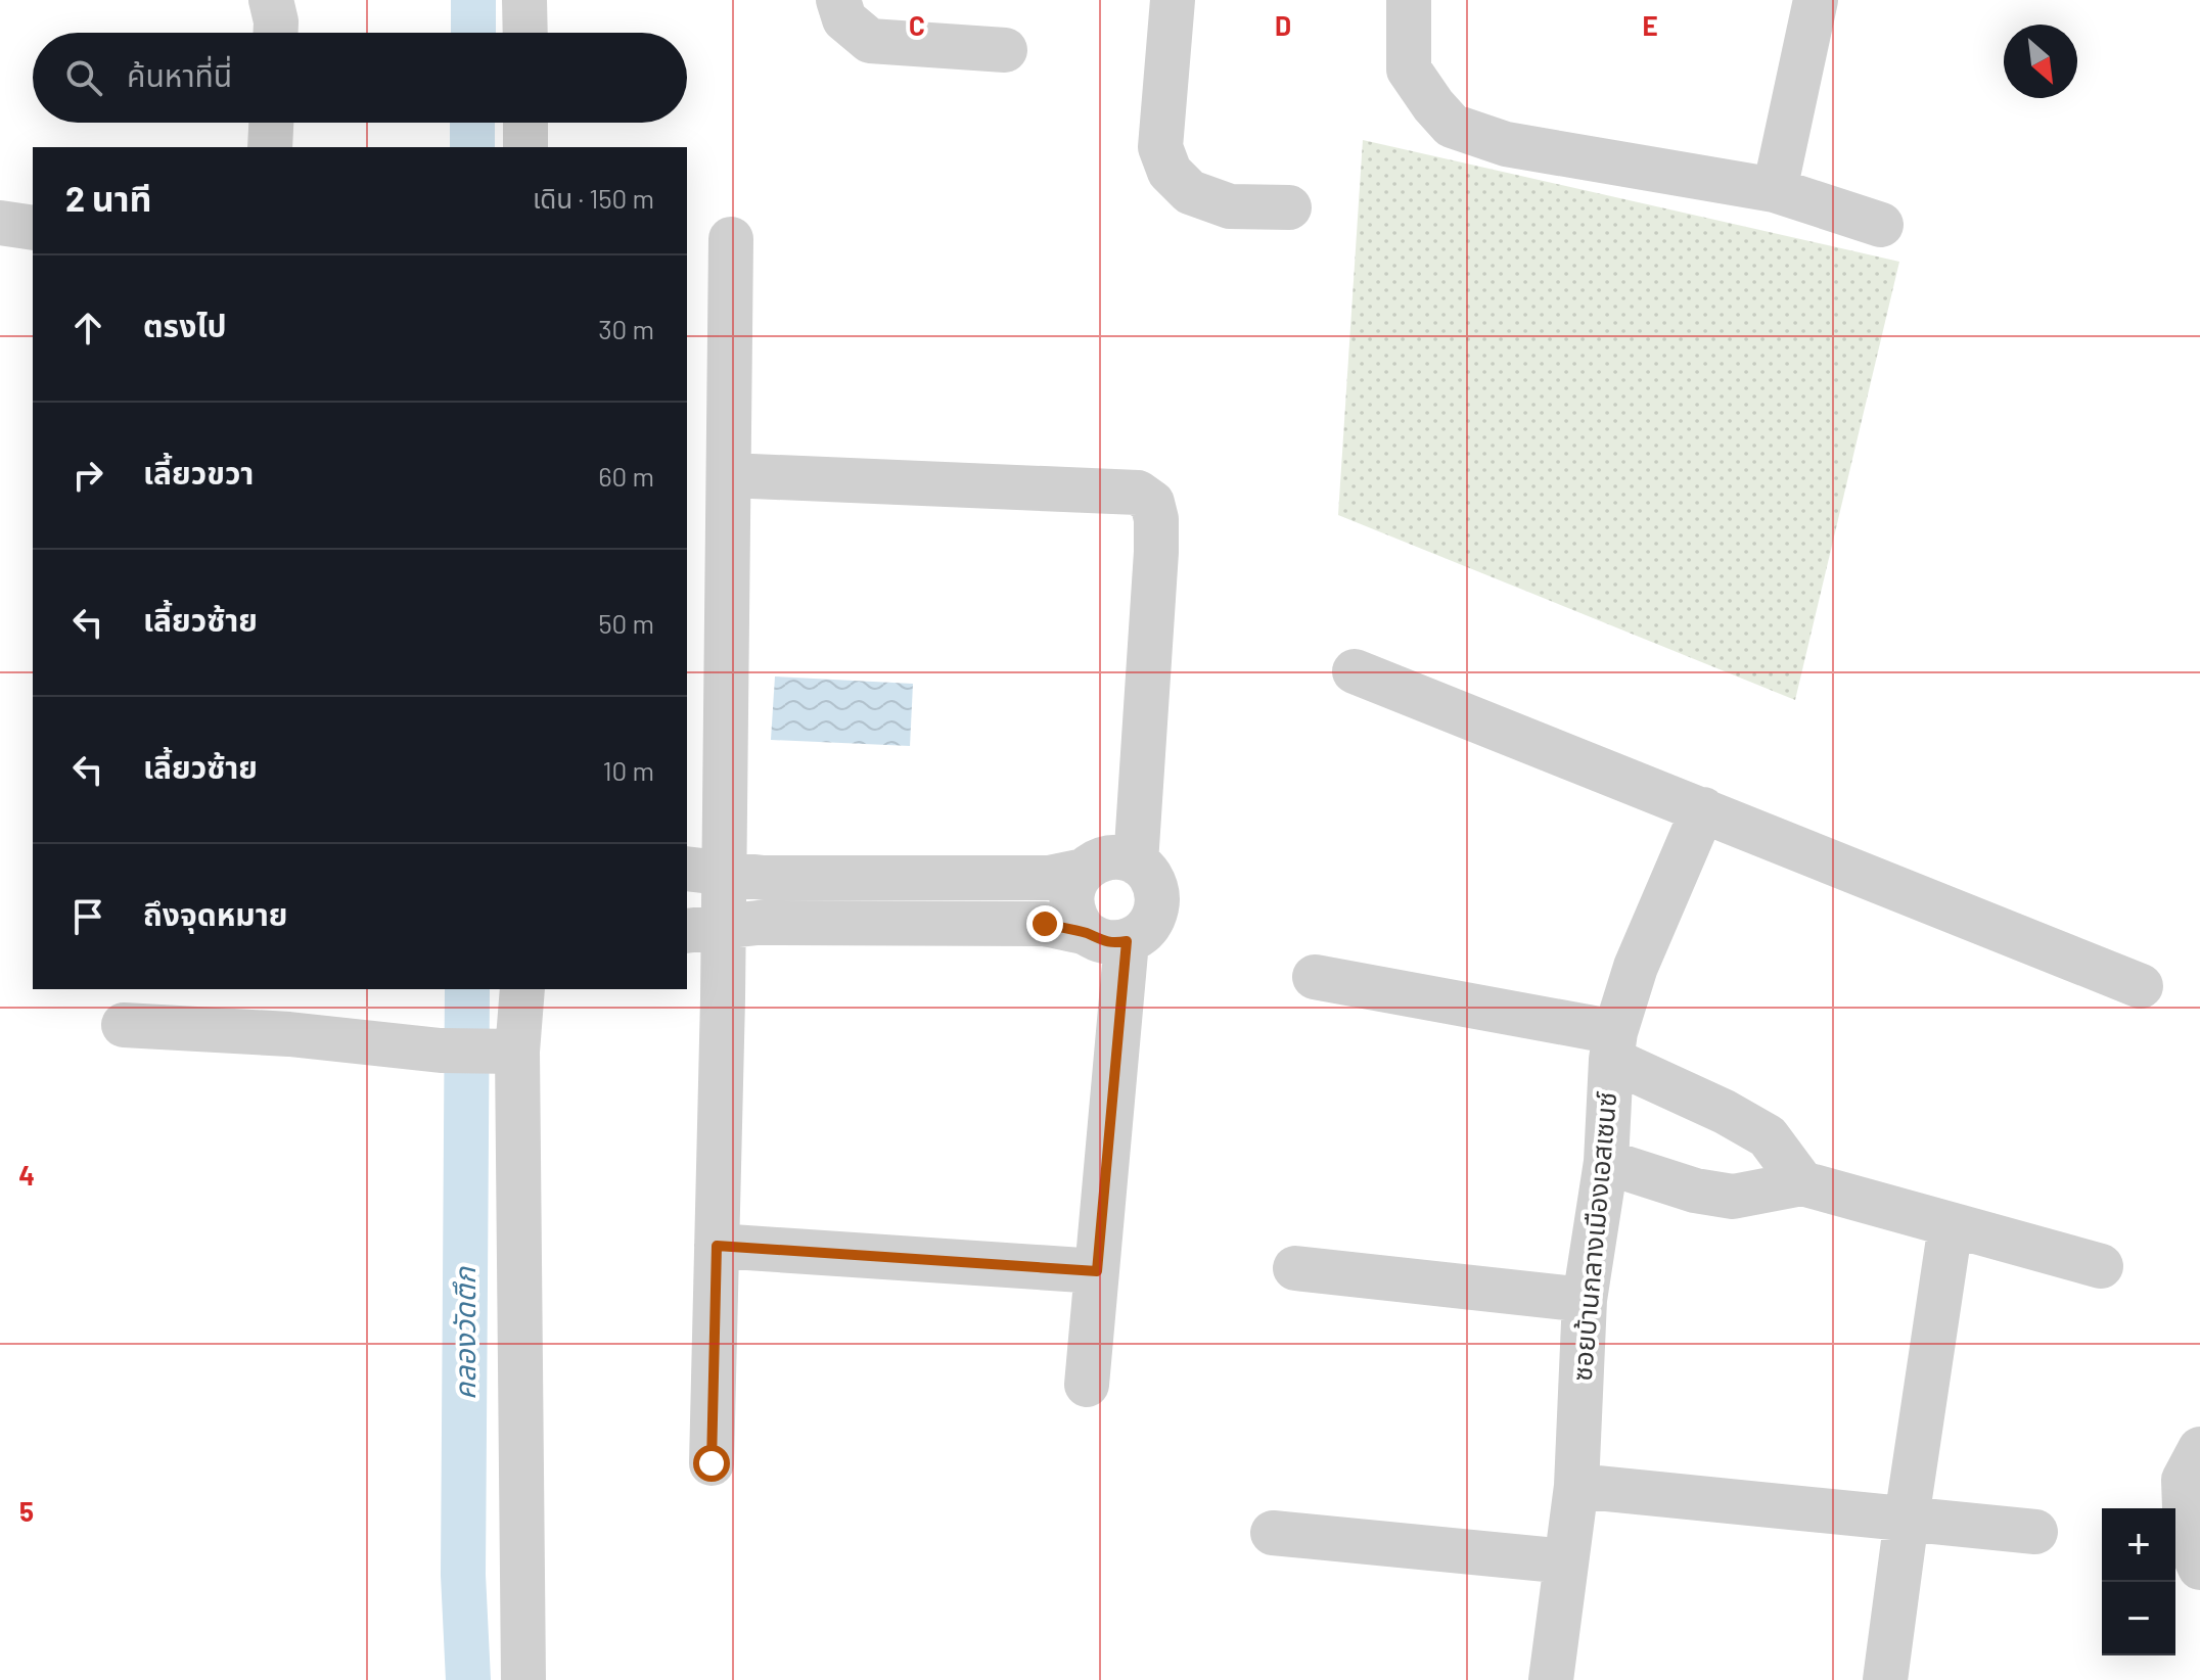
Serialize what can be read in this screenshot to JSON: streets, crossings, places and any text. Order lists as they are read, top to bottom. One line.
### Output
{"streets":{"street":["ซอยบ้านกลางเมืองเอสเซนซ์"]},"water":["คลองวัดตึก"],"north":"bottom right","page":{"search":"ค้นหาที่นี่","heading":["2 นาที","เดิน · 150 m"],"list":[["ตรงไป","30 m"],["เลี้ยวขวา","60 m"],["เลี้ยวซ้าย","50 m"],["เลี้ยวซ้าย","10 m"],"ถึงจุดหมาย"],"map_buttons":["+","−"]},"grid":{"columns":["C","D","E"],"rows":["4","5"]}}
